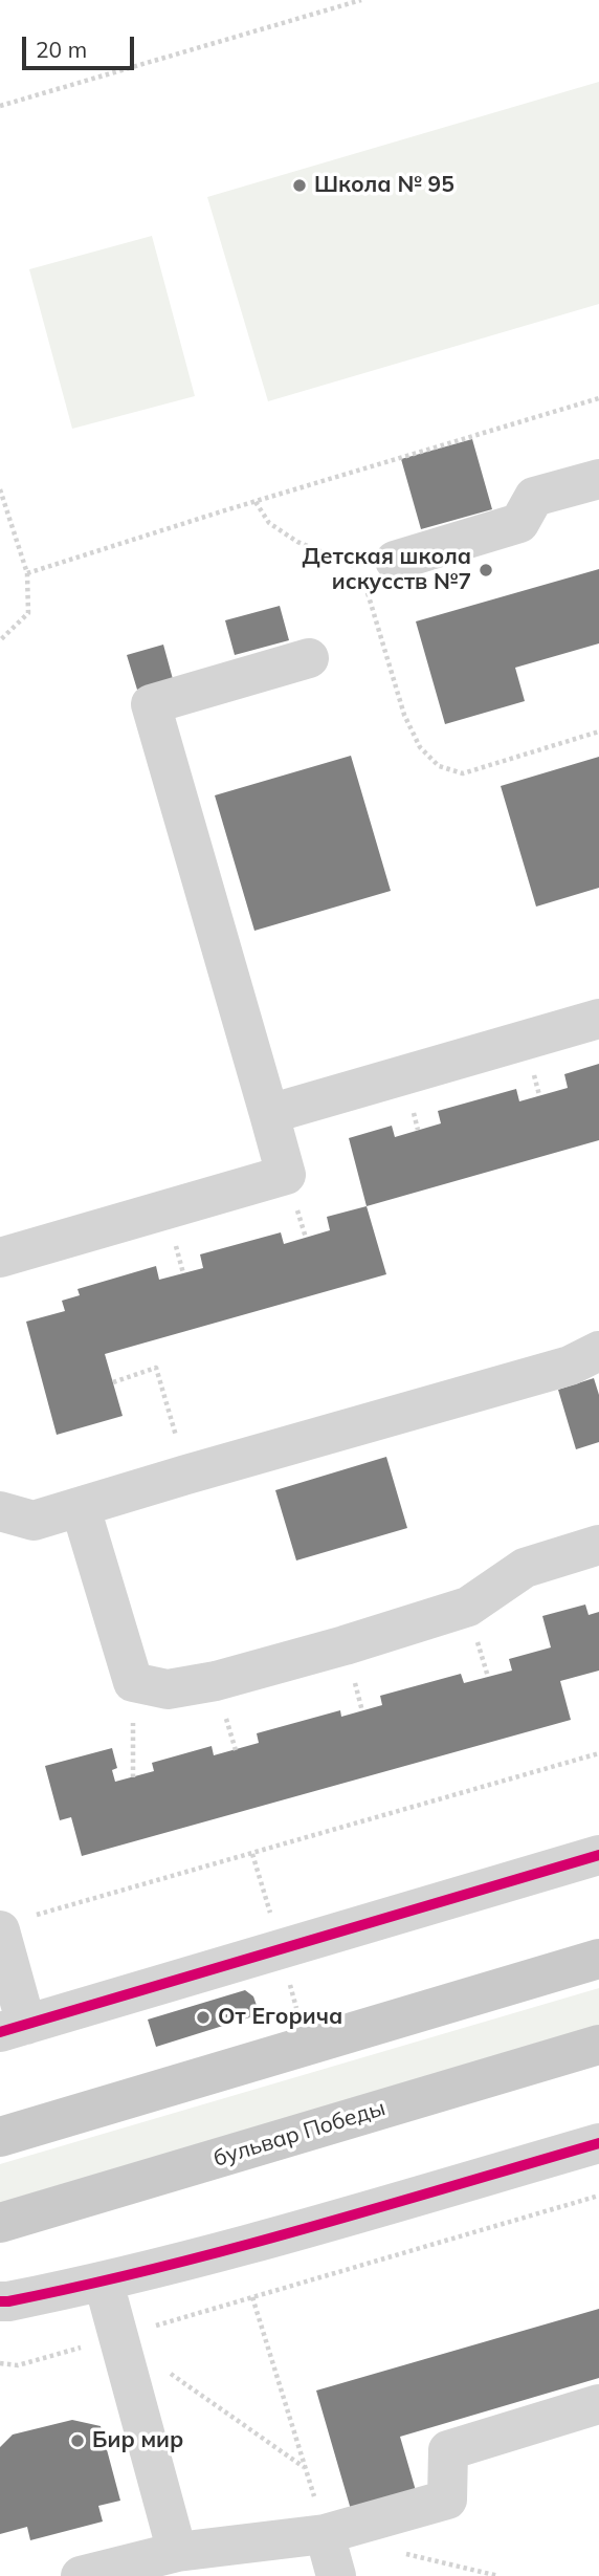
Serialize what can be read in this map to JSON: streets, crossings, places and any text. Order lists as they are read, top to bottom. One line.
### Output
{"streets":{"main road":["бульвар Победы"]},"places":["Школа № 95","Детская школа искусств №7","От Егорича","Бир мир"],"scale_bar":"20 m"}
